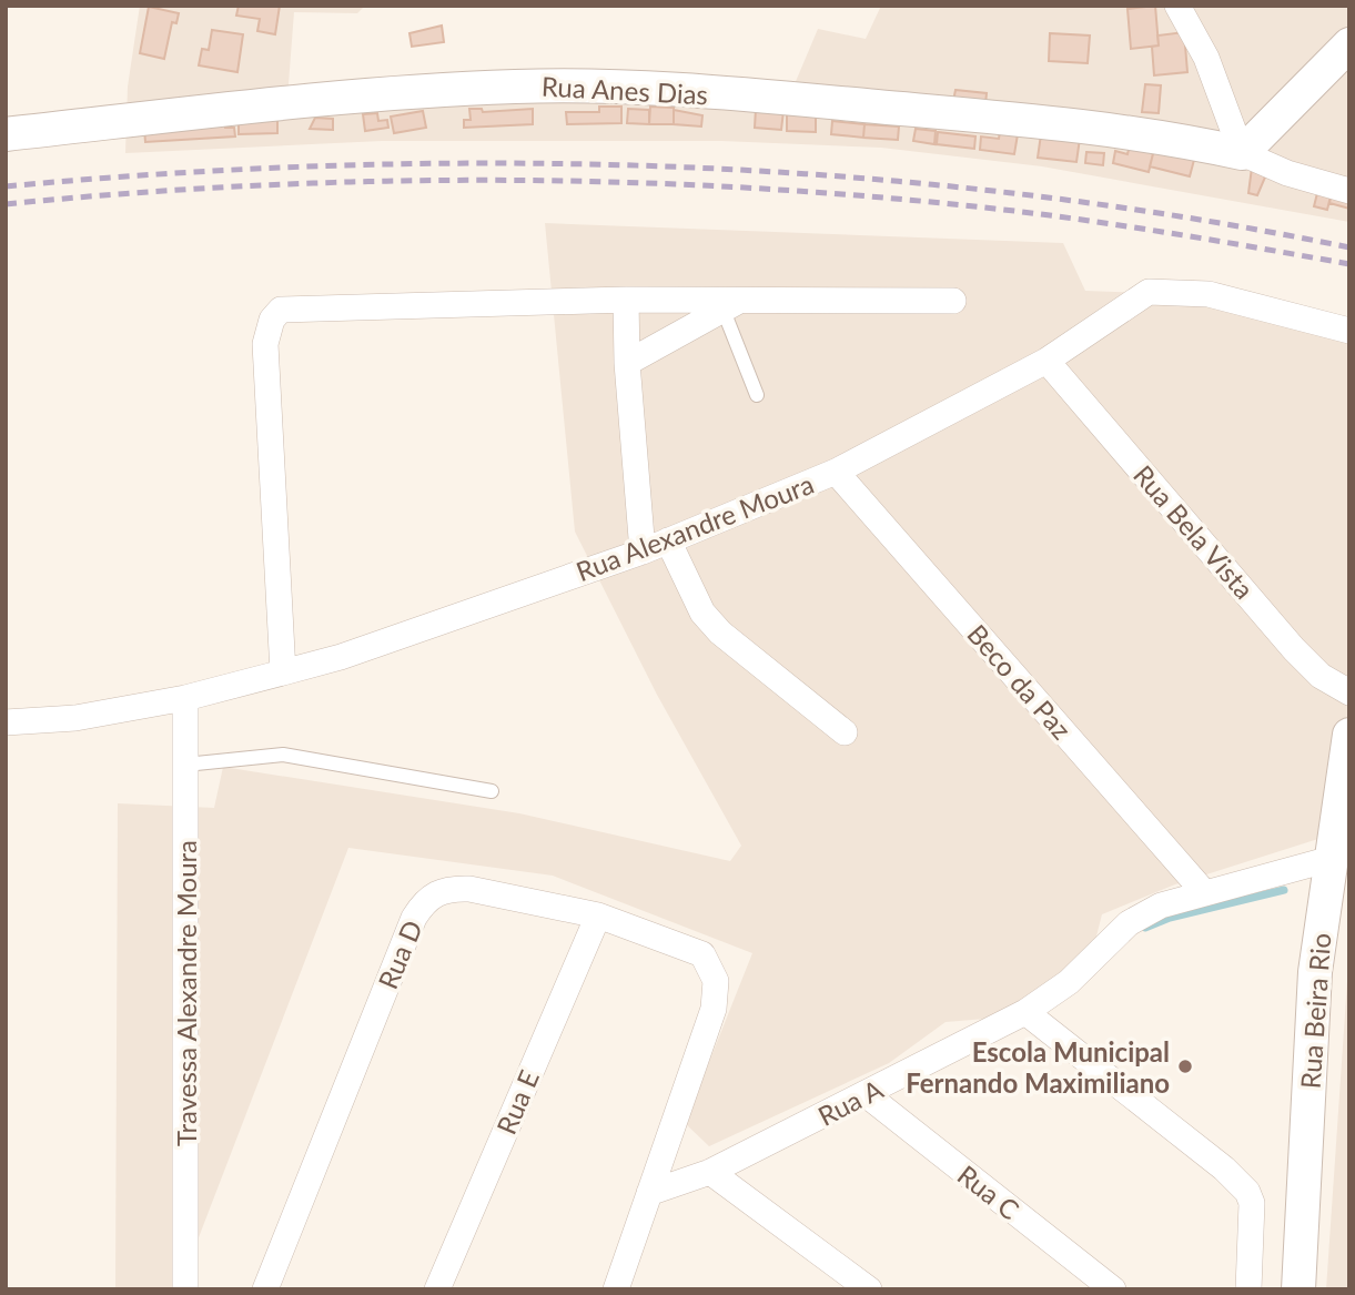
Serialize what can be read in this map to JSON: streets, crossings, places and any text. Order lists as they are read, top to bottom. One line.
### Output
{"streets":{"street":["Rua Anes Dias","Rua Alexandre Moura","Rua Bela Vista","Beco da Paz","Rua D","Travessa Alexandre Moura","Rua Beira Rio","Rua E","Rua A","Rua C"]},"crossings":[["Rua Alexandre Moura","Rua Bela Vista"],["Rua Alexandre Moura","Beco da Paz"],["Rua Alexandre Moura","Travessa Alexandre Moura"],["Beco da Paz","Rua A"],["Rua D","Rua E"],["Rua D","Rua A"],["Rua Beira Rio","Rua A"],["Rua A","Rua C"]],"places":["Escola Municipal Fernando Maximiliano"]}
